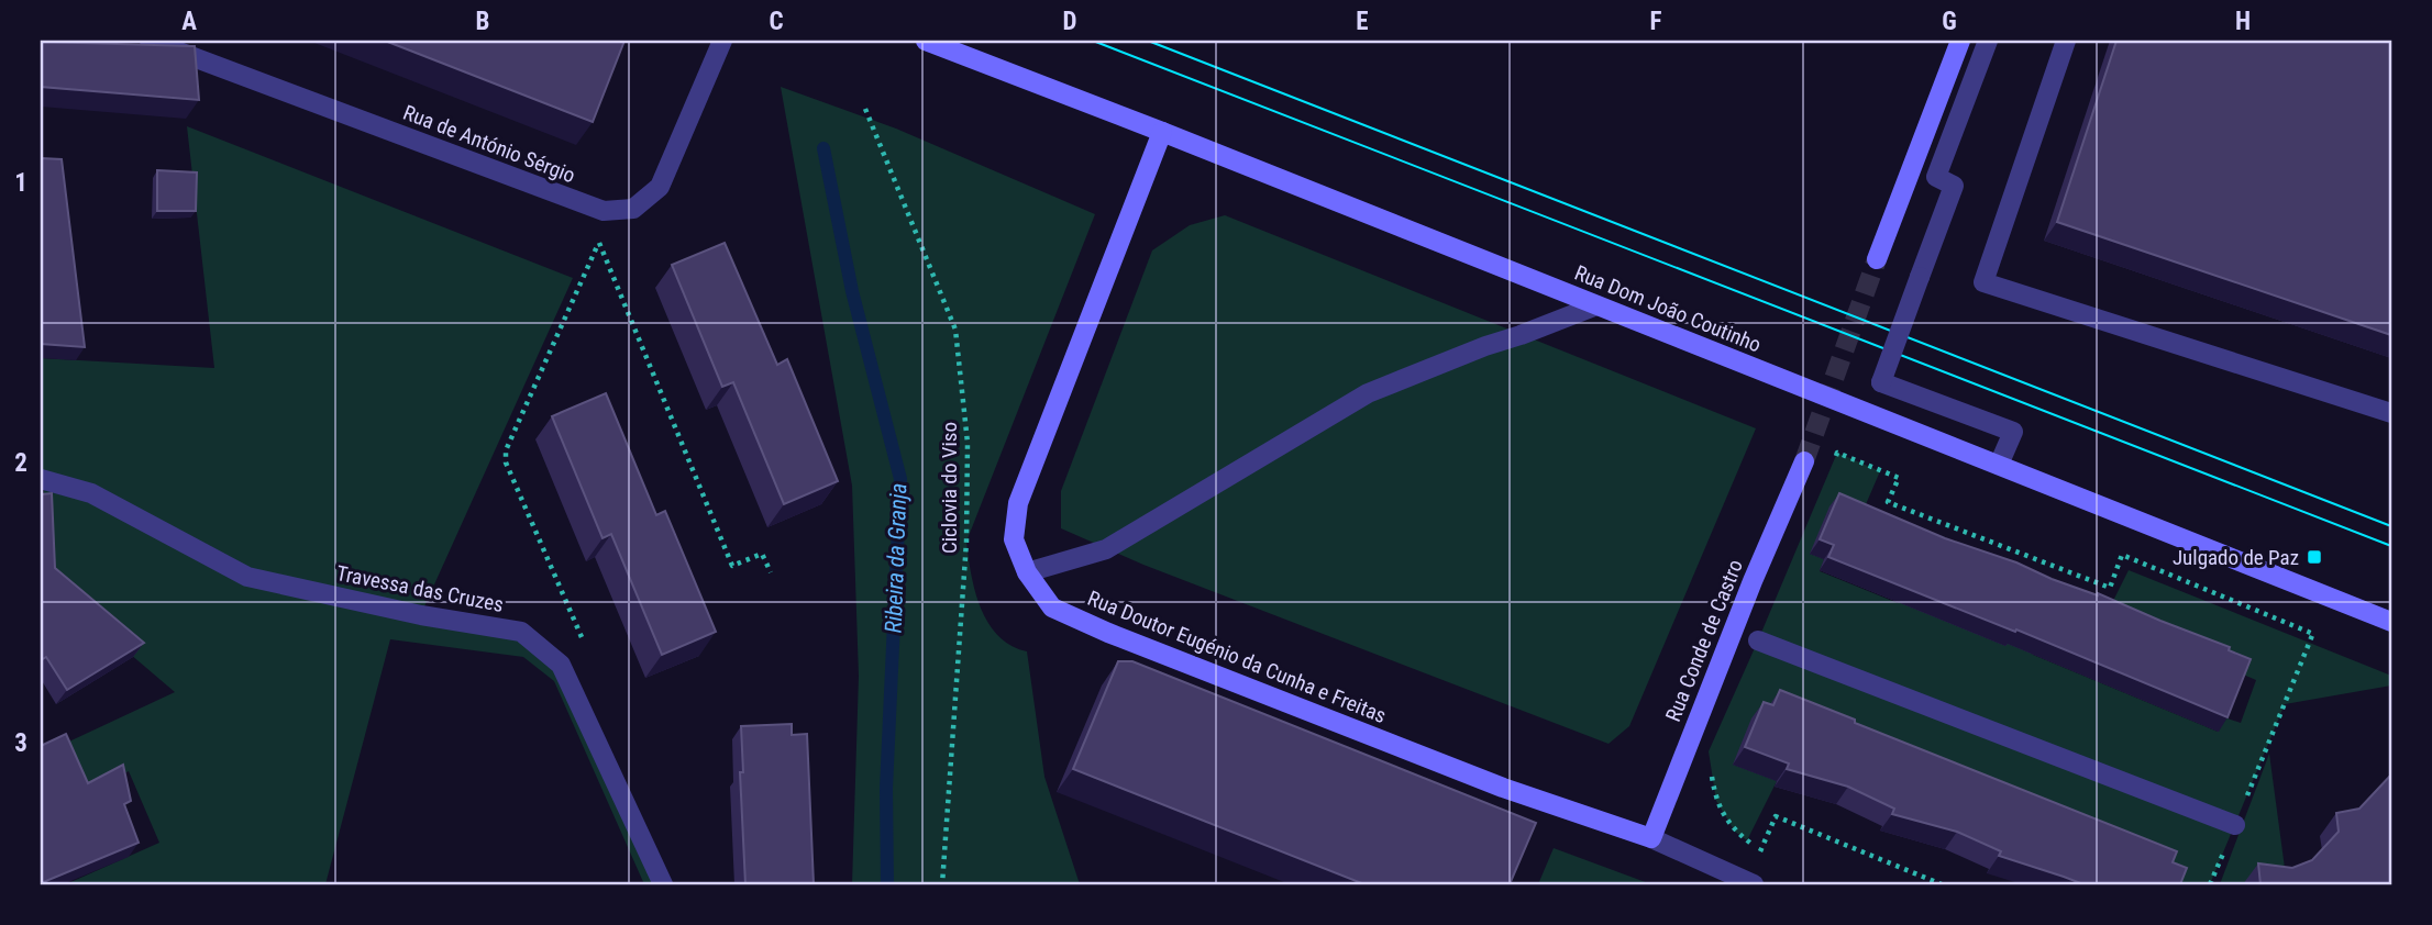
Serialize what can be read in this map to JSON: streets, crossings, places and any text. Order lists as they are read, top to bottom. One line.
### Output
{"streets":{"street":["Rua de António Sérgio","Rua Dom João Coutinho","Travessa das Cruzes","Rua Conde de Castro","Rua Doutor Eugénio da Cunha e Freitas"],"path":["Ciclovia do Viso"]},"crossings":[["Rua Dom João Coutinho","Rua Doutor Eugénio da Cunha e Freitas"],["Rua Conde de Castro","Rua Doutor Eugénio da Cunha e Freitas"]],"water":["Ribeira da Granja"],"places":{"transit":["Julgado de Paz"]},"grid":{"columns":["A","B","C","D","E","F","G","H"],"rows":["1","2","3"]}}
